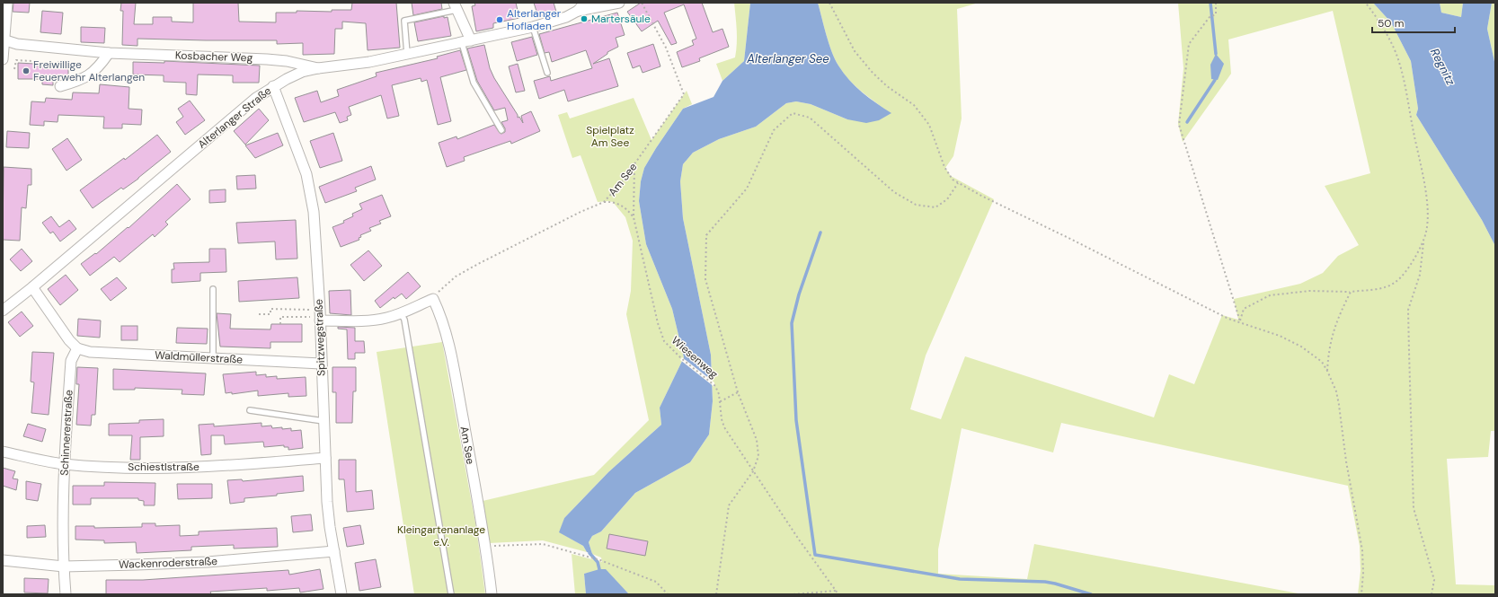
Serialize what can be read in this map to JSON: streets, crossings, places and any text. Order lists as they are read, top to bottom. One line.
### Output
{"streets":{"street":["Kosbacher Weg","Alterlanger Straße","Am See","Spitzwegstraße","Waldmüllerstraße","Schinnererstraße","Schiestlstraße","Wackenroderstraße"],"path":["Wiesenweg"]},"crossings":[["Kosbacher Weg","Alterlanger Straße"],["Alterlanger Straße","Spitzwegstraße"],["Am See","Wiesenweg"],["Spitzwegstraße","Waldmüllerstraße"],["Spitzwegstraße","Schiestlstraße"],["Spitzwegstraße","Wackenroderstraße"],["Waldmüllerstraße","Schinnererstraße"],["Schinnererstraße","Schiestlstraße"],["Schinnererstraße","Wackenroderstraße"]],"water":["Alterlanger See","Regnitz"],"parks":["Spielplatz Am See","Kleingartenanlage e.V."],"places":["Martersäule","Alterlanger Hofladen","Freiwillige Feuerwehr Alterlangen"],"scale_bar":"50 m"}
